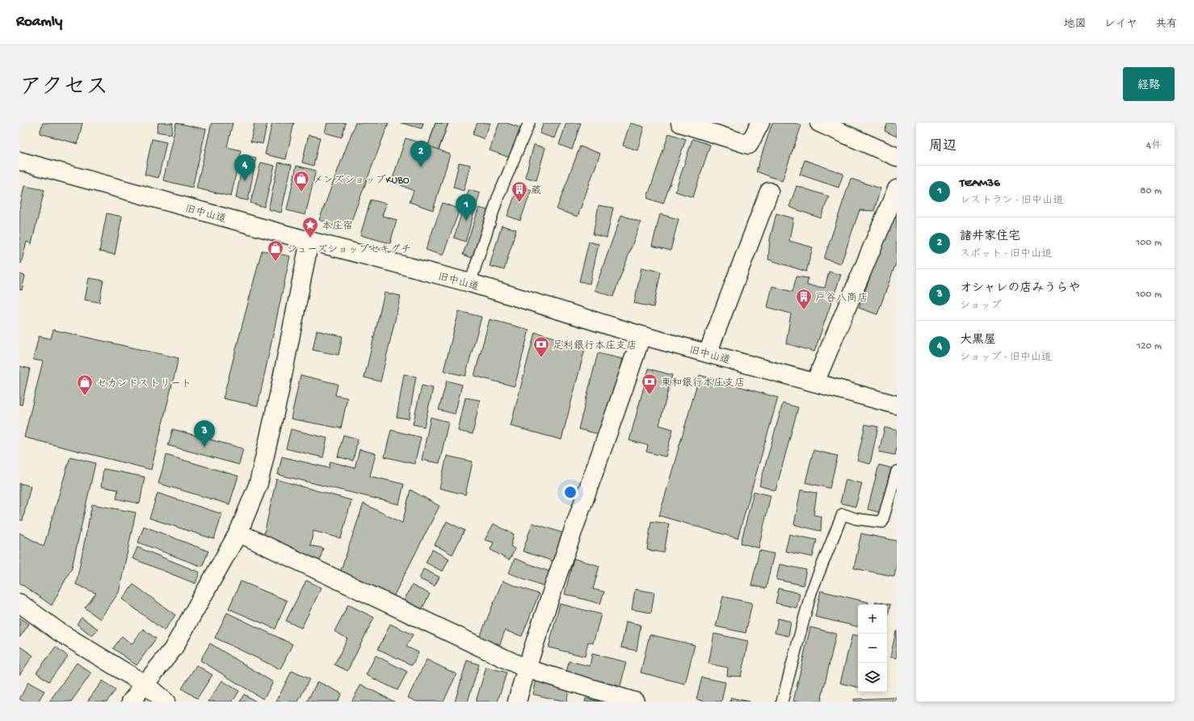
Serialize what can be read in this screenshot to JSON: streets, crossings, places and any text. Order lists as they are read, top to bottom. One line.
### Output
{"streets":{"street":["旧中山道"]},"places":{"shop":["メンズショップKUBO","シューズショップセキグチ","セカンドストリート"],"building":["蔵","戸谷八商店"],"place":["本庄宿"],"bank":["足利銀行本庄支店","東和銀行本庄支店"]},"page":{"header":"Roamly","nav":["地図","レイヤ","共有"],"title":"アクセス","buttons":"経路","heading":["周辺","4件"],"pins":["2","4","1","3"],"list":[{"mark":"1","name":"TEAM36","note":"レストラン · 旧中山道","value":"80 m"},{"mark":"2","name":"諸井家住宅","note":"スポット · 旧中山道","value":"100 m"},{"mark":"3","name":"オシャレの店みうらや","note":"ショップ","value":"100 m"},{"mark":"4","name":"大黒屋","note":"ショップ · 旧中山道","value":"120 m"}],"map_buttons":["+","−"]}}
